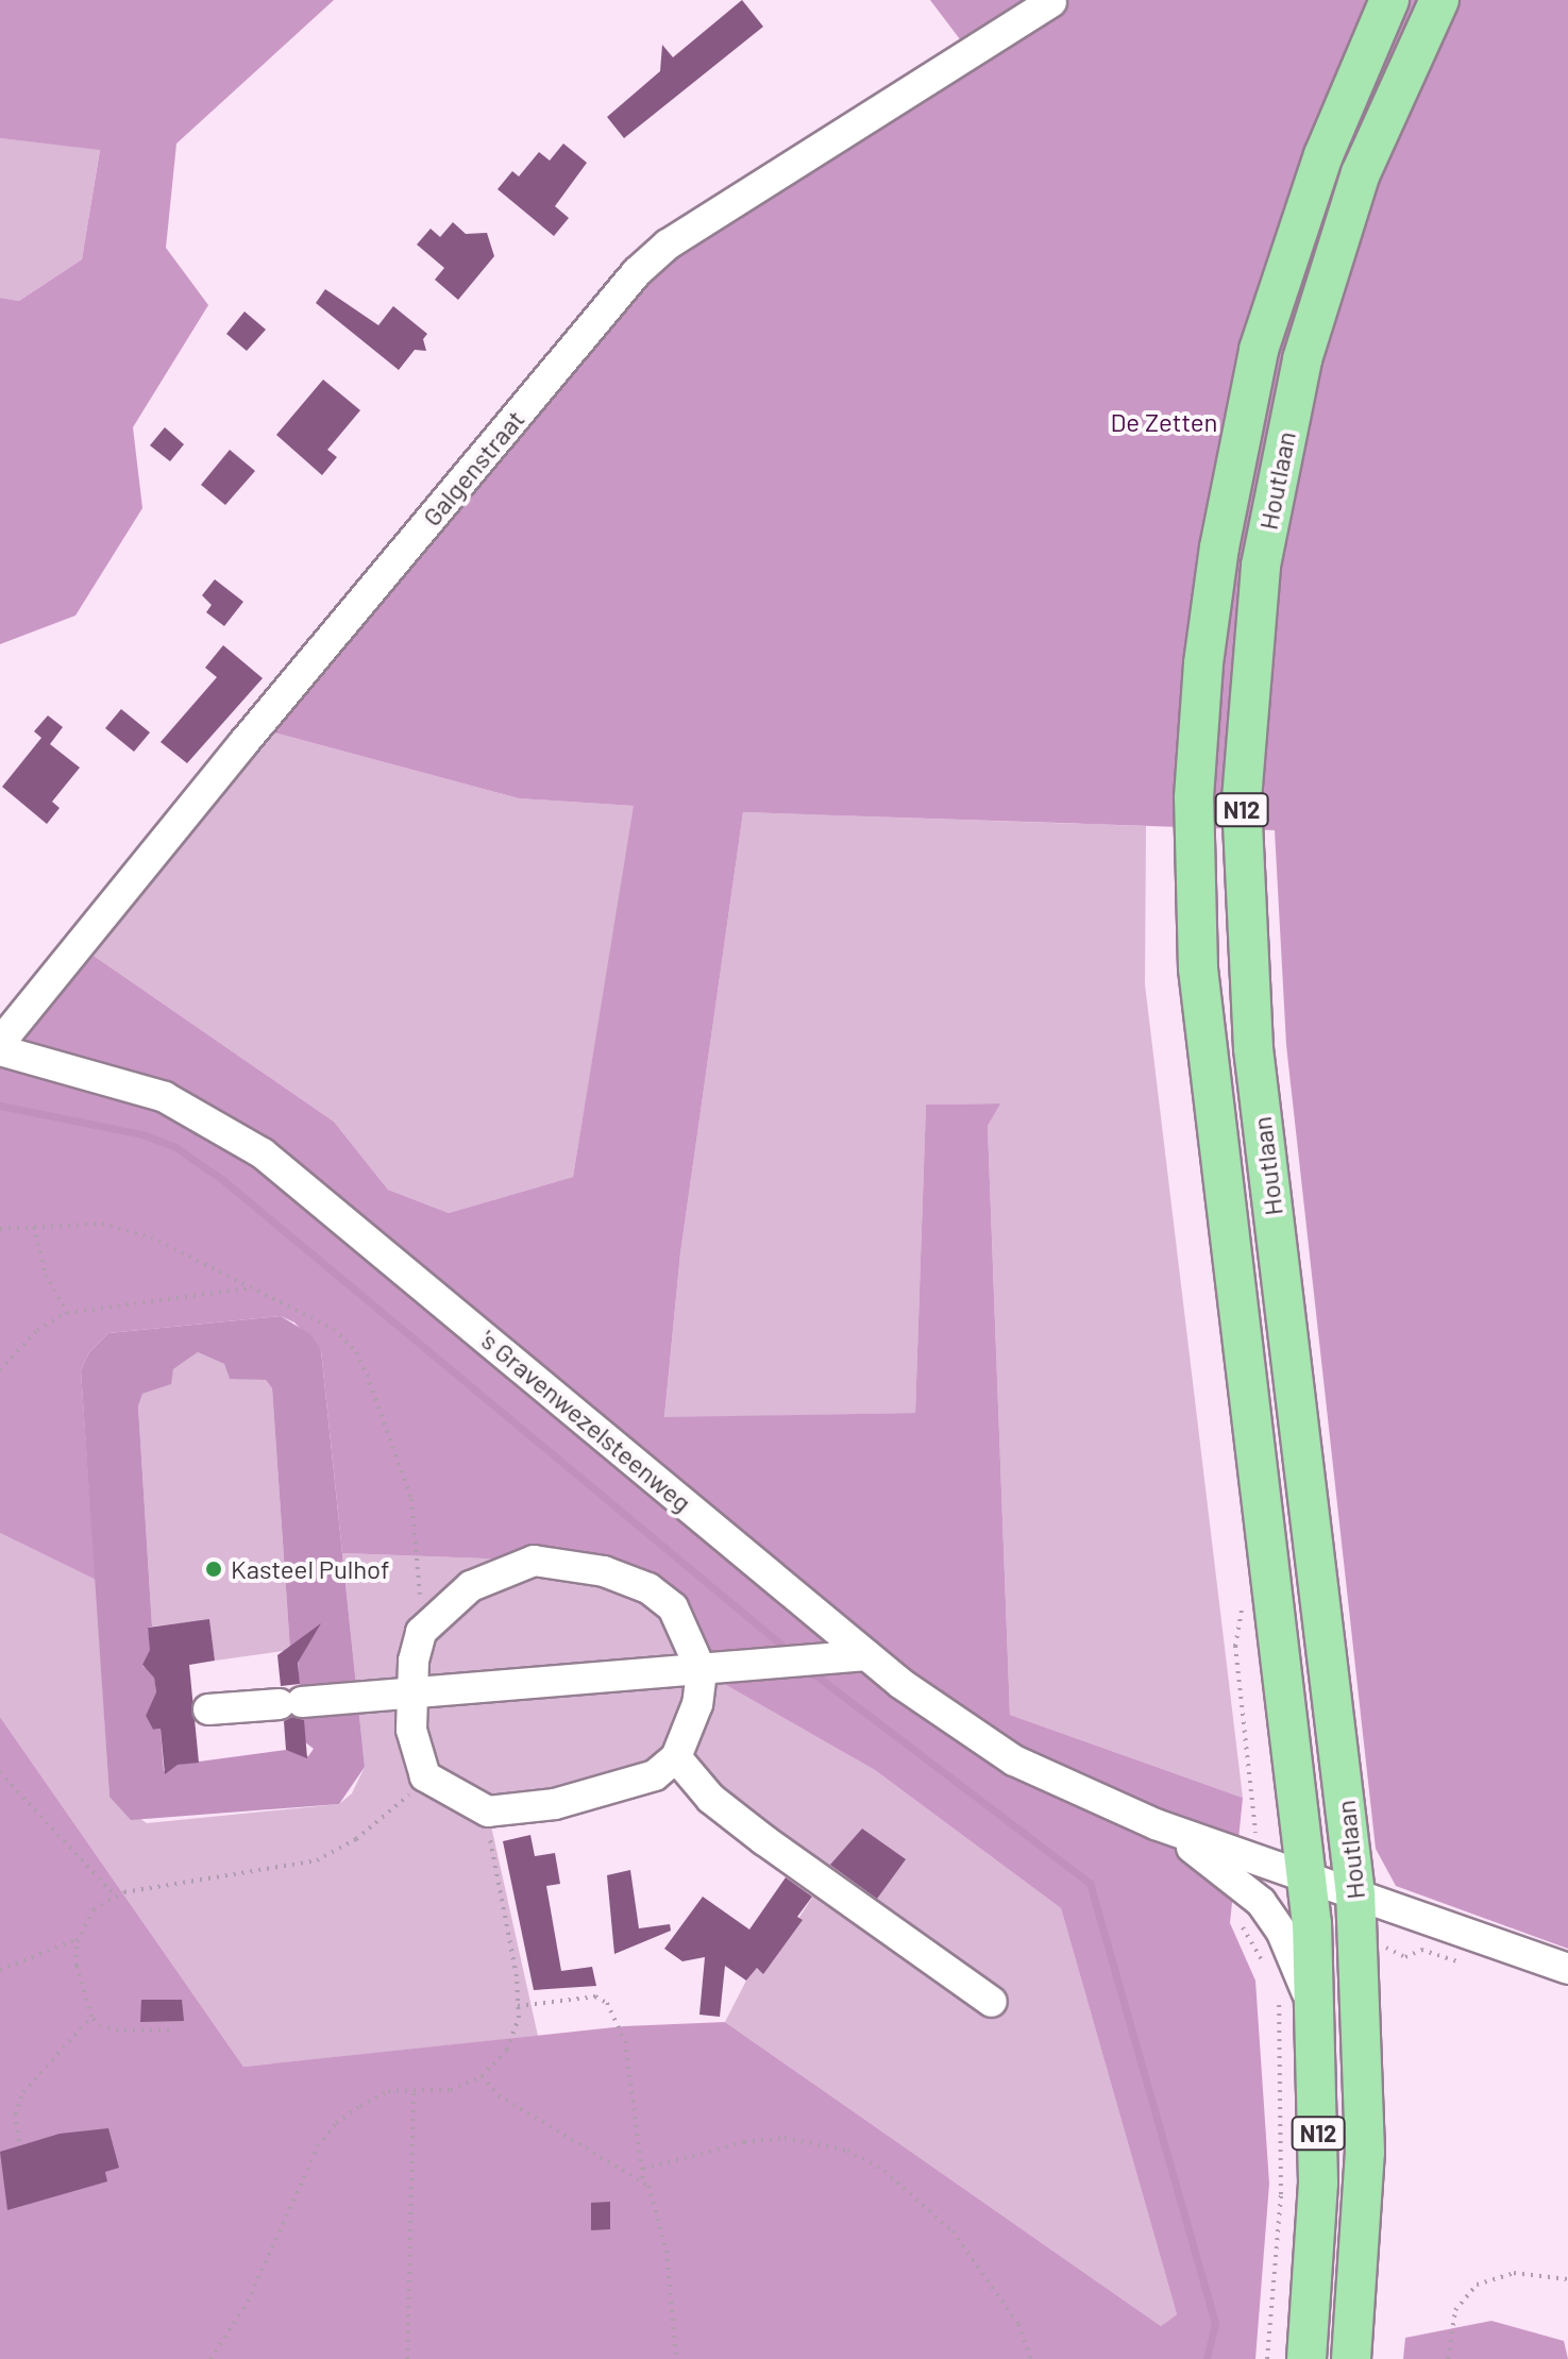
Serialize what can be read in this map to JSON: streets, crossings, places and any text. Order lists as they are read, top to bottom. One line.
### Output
{"streets":{"main road":["Houtlaan","N12"],"street":["Galgenstraat","'s Gravenwezelsteenweg"]},"crossings":[["Galgenstraat","'s Gravenwezelsteenweg"],["Houtlaan","'s Gravenwezelsteenweg"]],"parks":["De Zetten"],"places":["Kasteel Pulhof"]}
